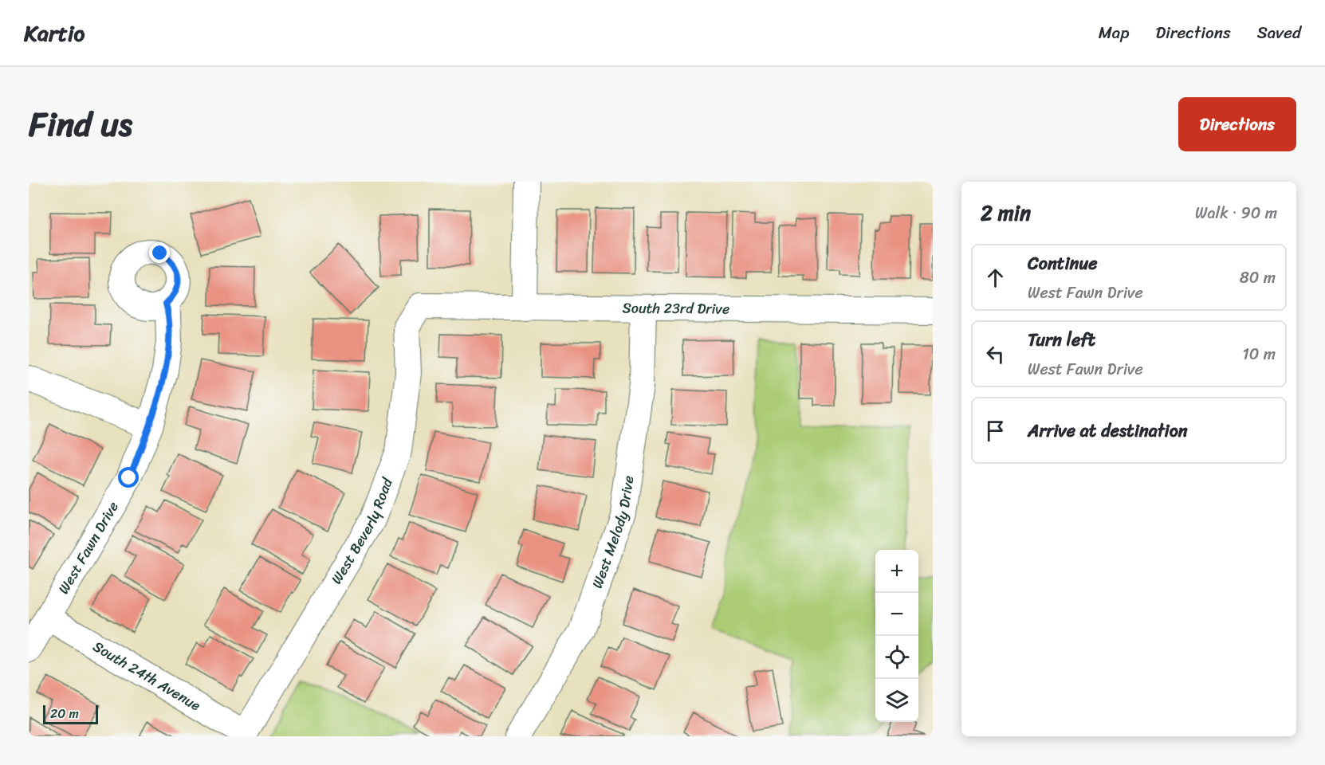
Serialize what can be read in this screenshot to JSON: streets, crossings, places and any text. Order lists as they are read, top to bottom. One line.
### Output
{"streets":{"street":["South 23rd Drive","West Beverly Road","West Melody Drive","West Fawn Drive","South 24th Avenue"]},"crossings":[["South 23rd Drive","West Beverly Road"],["South 23rd Drive","West Melody Drive"],["West Beverly Road","South 24th Avenue"],["West Fawn Drive","South 24th Avenue"]],"scale_bar":"20 m","page":{"header":"Kartio","nav":["Map","Directions","Saved"],"title":"Find us","buttons":"Directions","heading":["2 min","Walk · 90 m"],"list":[["Continue","West Fawn Drive","80 m"],["Turn left","West Fawn Drive","10 m"],"Arrive at destination"],"map_buttons":["+","−"],"scale":"20 m"}}
